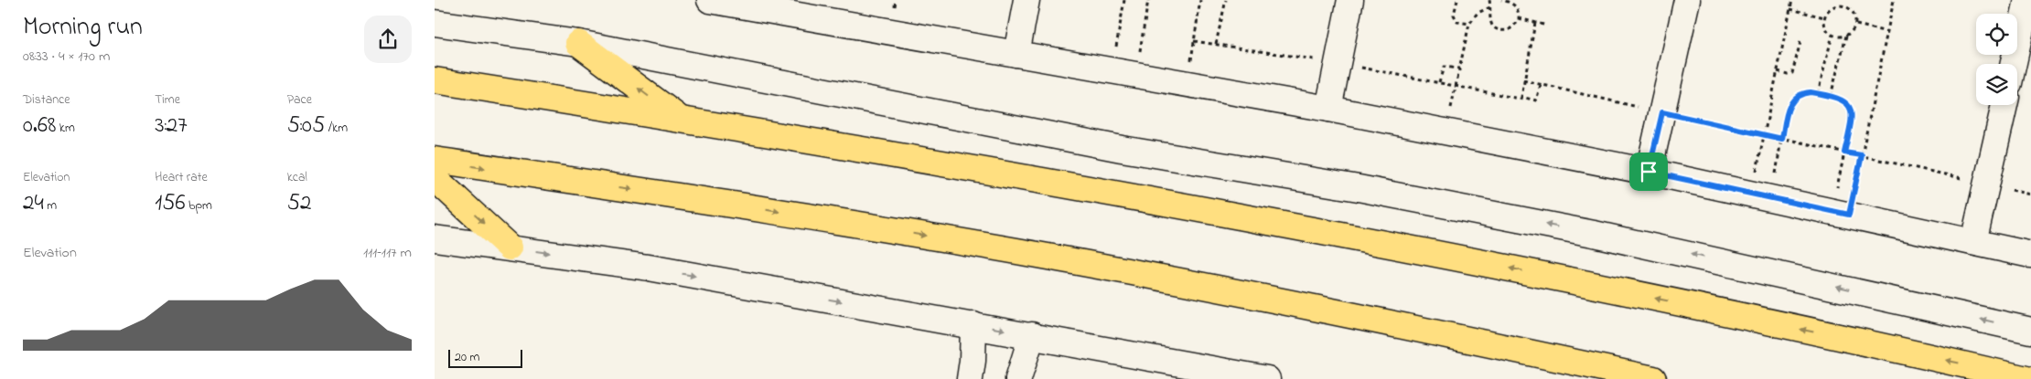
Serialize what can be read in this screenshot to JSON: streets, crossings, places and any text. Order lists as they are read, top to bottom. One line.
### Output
{"scale_bar":"20 m","page":{"heading":["Morning run","08:33 · 4 × 170 m"],"stats":[["Distance","0.68 km"],["Time","3:27"],["Pace","5:05 /km"],["Elevation","24 m"],["Heart rate","156 bpm"],["kcal","52"]],"chart":["Elevation","111–117 m"],"scale":"20 m"}}
